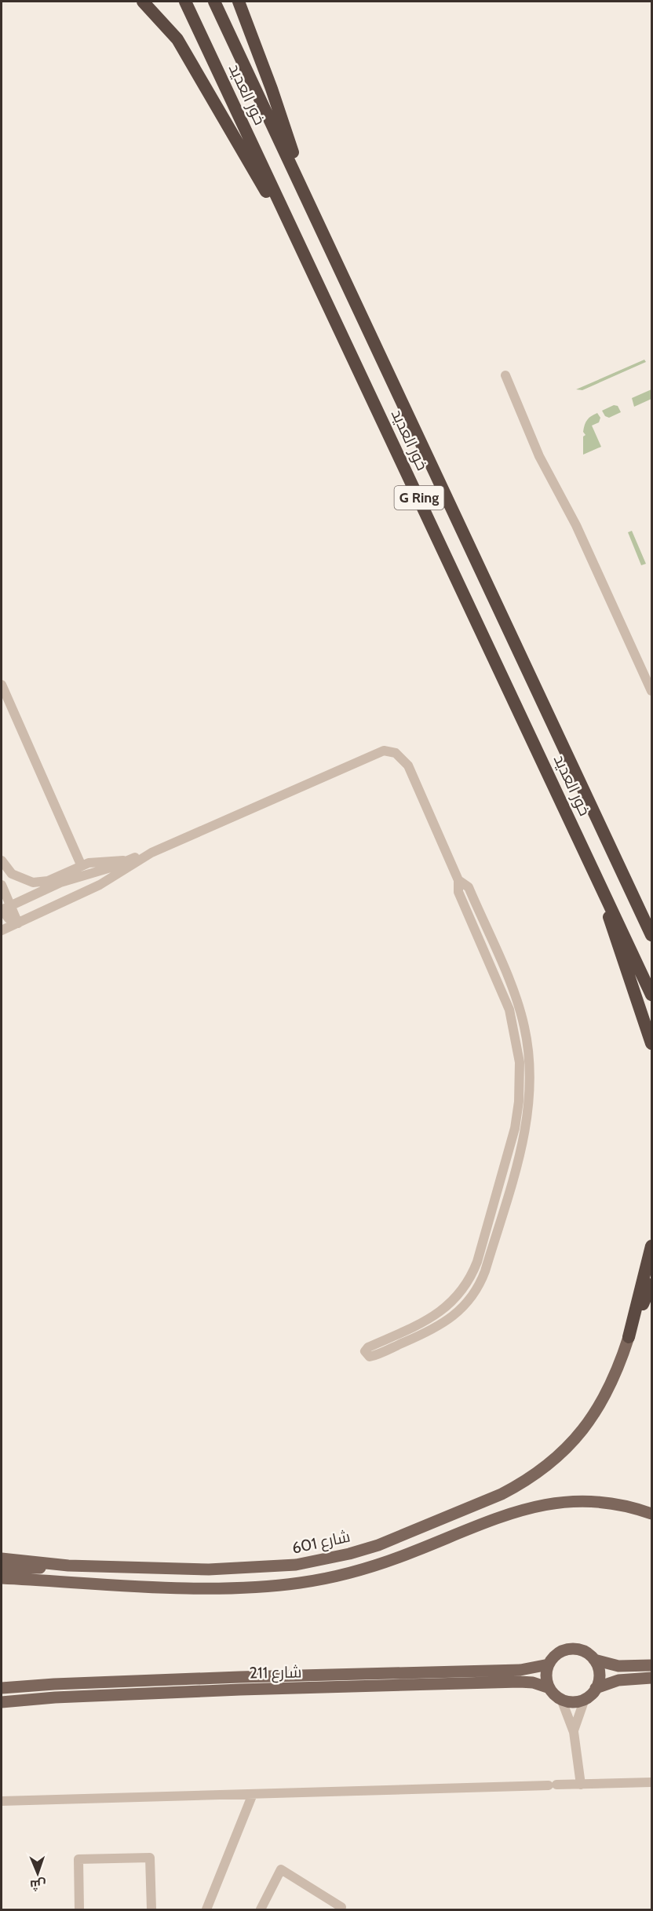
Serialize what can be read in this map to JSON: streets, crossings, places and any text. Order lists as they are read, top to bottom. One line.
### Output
{"streets":{"highway":["خور العديد","G Ring"],"main road":["شارع 601","شارع 211"]},"north":"bottom"}
